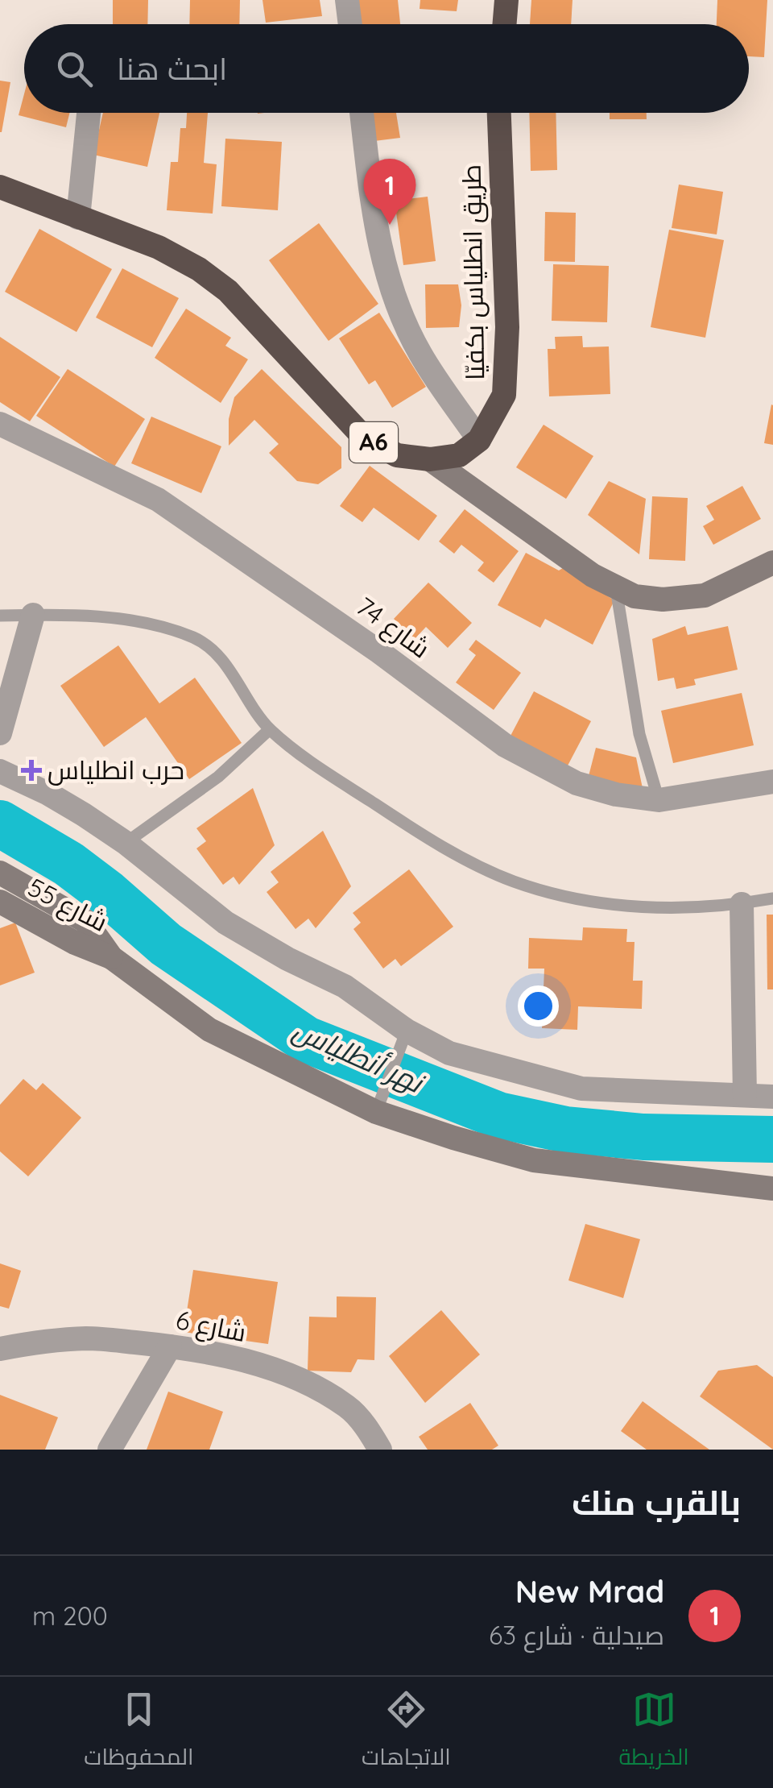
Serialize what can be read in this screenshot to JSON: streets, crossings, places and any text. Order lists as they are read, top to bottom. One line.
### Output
{"streets":{"highway":["طريق انطلياس بكفيّا","A6"],"street":["شارع 74","شارع 55","شارع 6"]},"crossings":[["طريق انطلياس بكفيّا","A6"]],"water":["نهر أنطلياس"],"places":{"health":["حرب انطلياس"]},"page":{"search":"ابحث هنا","pins":"1","heading":"بالقرب منك","list":[{"mark":"1","name":"New Mrad","note":"صيدلية · شارع 63","value":"200 m"}],"nav":["الخريطة","الاتجاهات","المحفوظات"]}}
